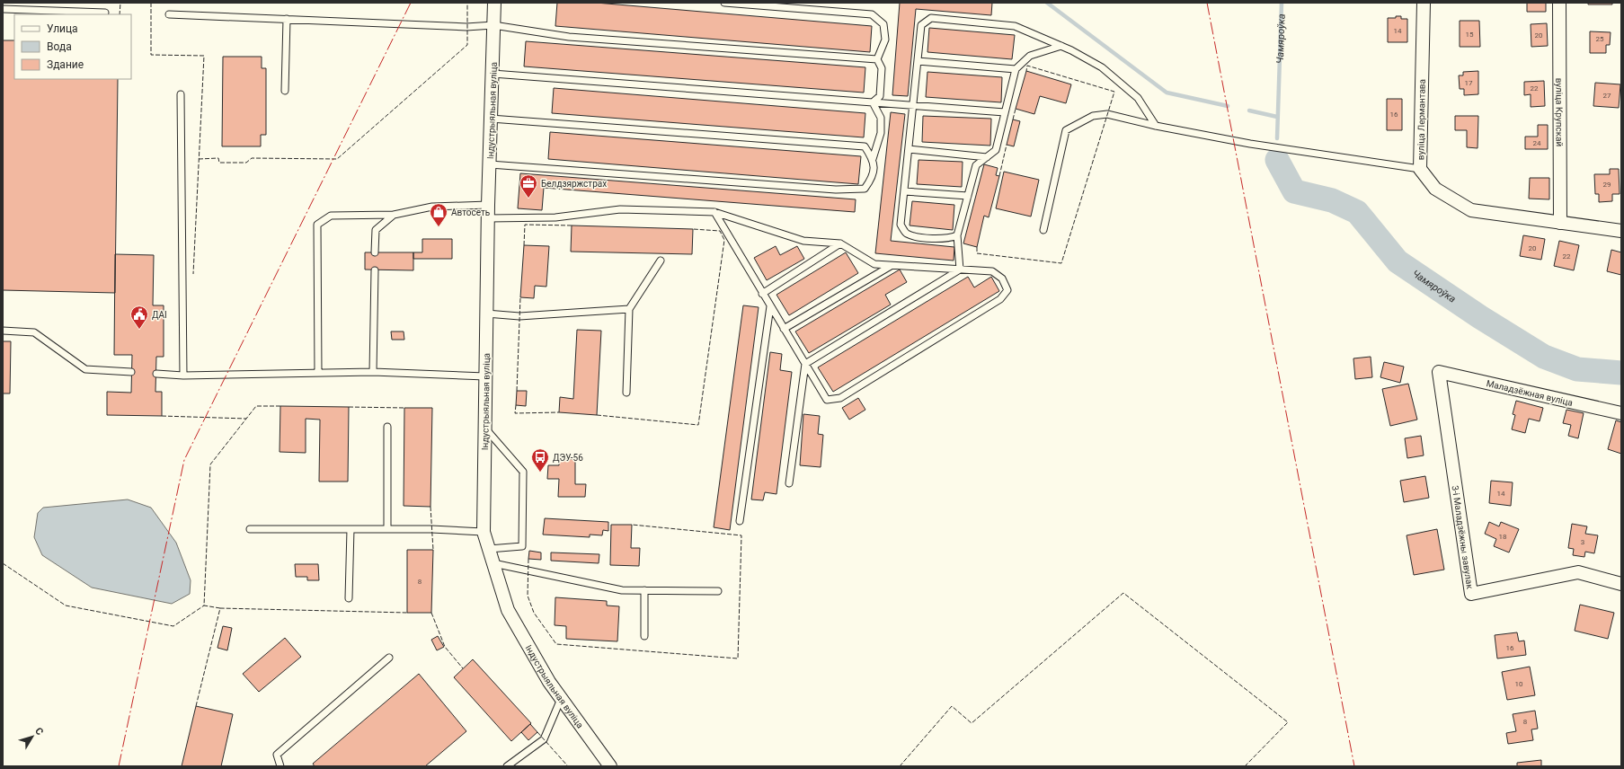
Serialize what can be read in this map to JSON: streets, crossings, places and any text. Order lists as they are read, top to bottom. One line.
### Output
{"streets":{"street":["Індустрыяльная вуліца","вуліца Крупскай","вуліца Лермантава","Маладзёжная вуліца","3-і Маладзёжны завулак"]},"crossings":[["вуліца Крупскай","вуліца Лермантава"],["Маладзёжная вуліца","3-і Маладзёжны завулак"]],"water":["Чамяроўка"],"places":{"office":["Белдзяржстрах"],"shop":["Автосеть"],"public building":["ДАІ"],"bus stop":["ДЭУ-56"]},"house_numbers":["14","15","20","25","17","22","27","16","24","29","20","22","14","18","3","8","16","10","8"],"legend":["Улица","Вода","Здание"],"north":"top right"}
